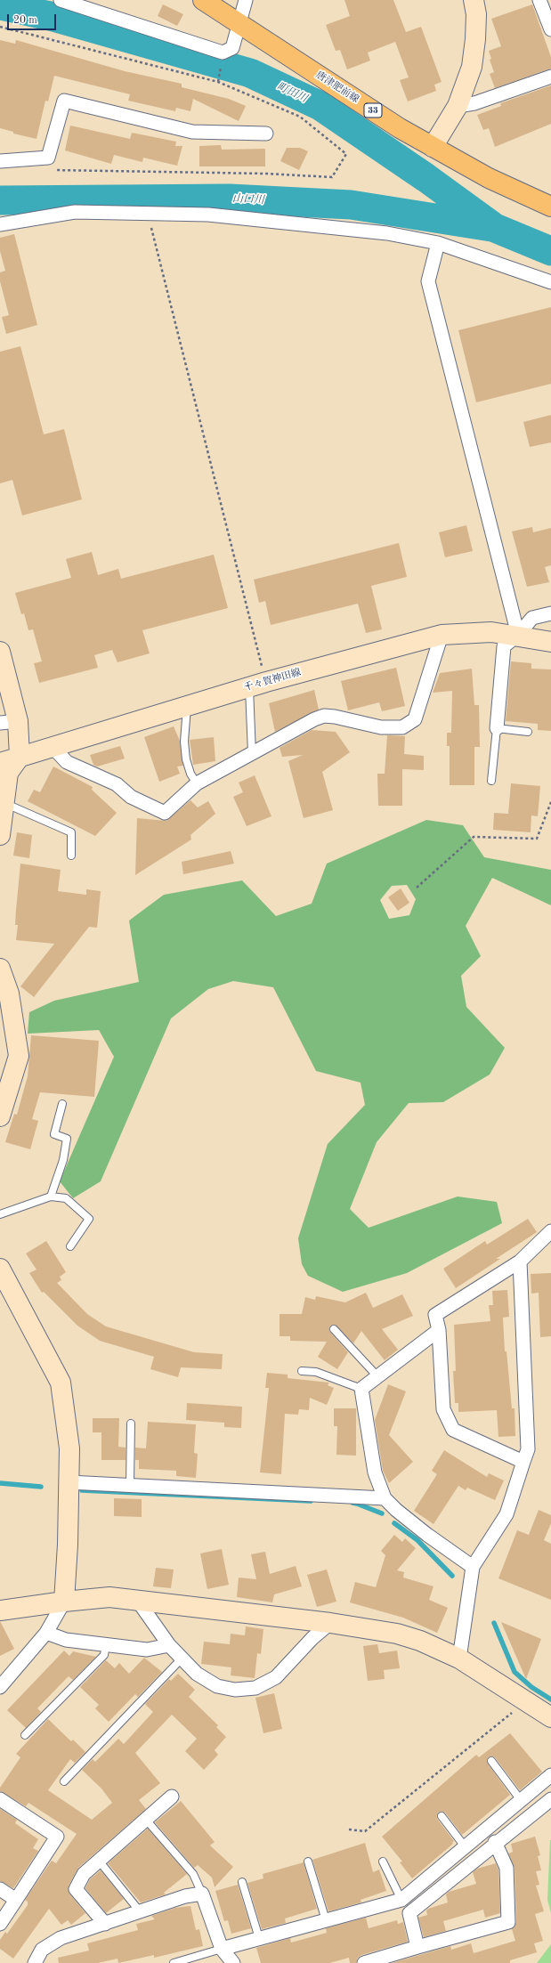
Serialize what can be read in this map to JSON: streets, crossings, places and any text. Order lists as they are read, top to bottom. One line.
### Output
{"streets":{"main road":["唐津肥前線","33"],"street":["千々賀神田線"]},"water":["町田川","山口川"],"scale_bar":"20 m"}
